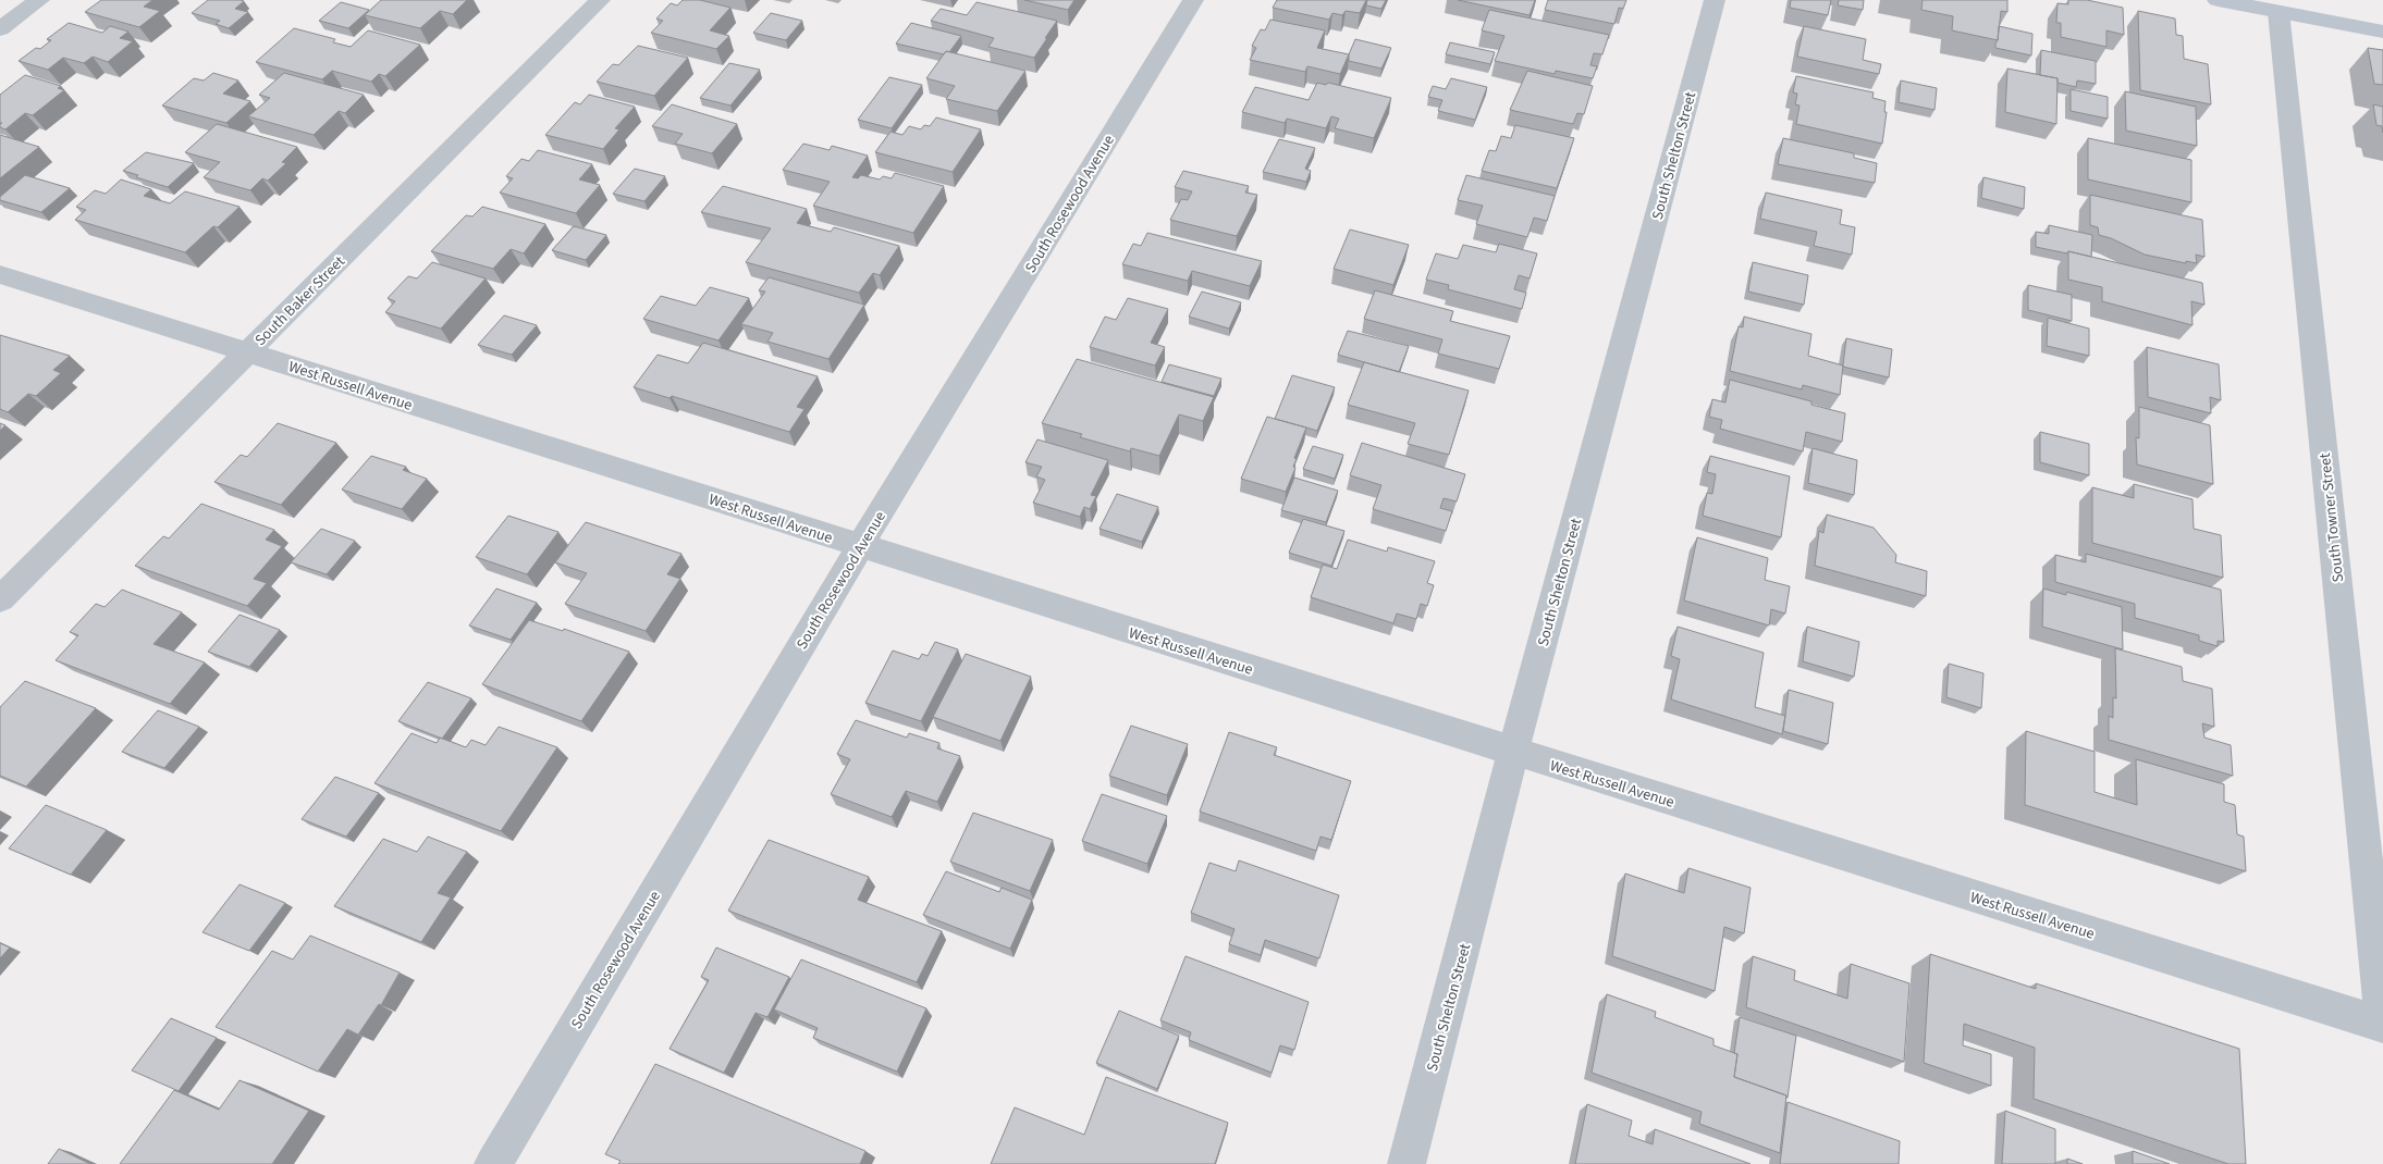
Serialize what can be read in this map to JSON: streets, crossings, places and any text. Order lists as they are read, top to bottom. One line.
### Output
{"streets":{"street":["South Shelton Street","South Rosewood Avenue","South Baker Street","West Russell Avenue","South Towner Street"]},"crossings":[["South Shelton Street","West Russell Avenue"],["South Rosewood Avenue","West Russell Avenue"],["South Baker Street","West Russell Avenue"],["West Russell Avenue","South Towner Street"]]}
